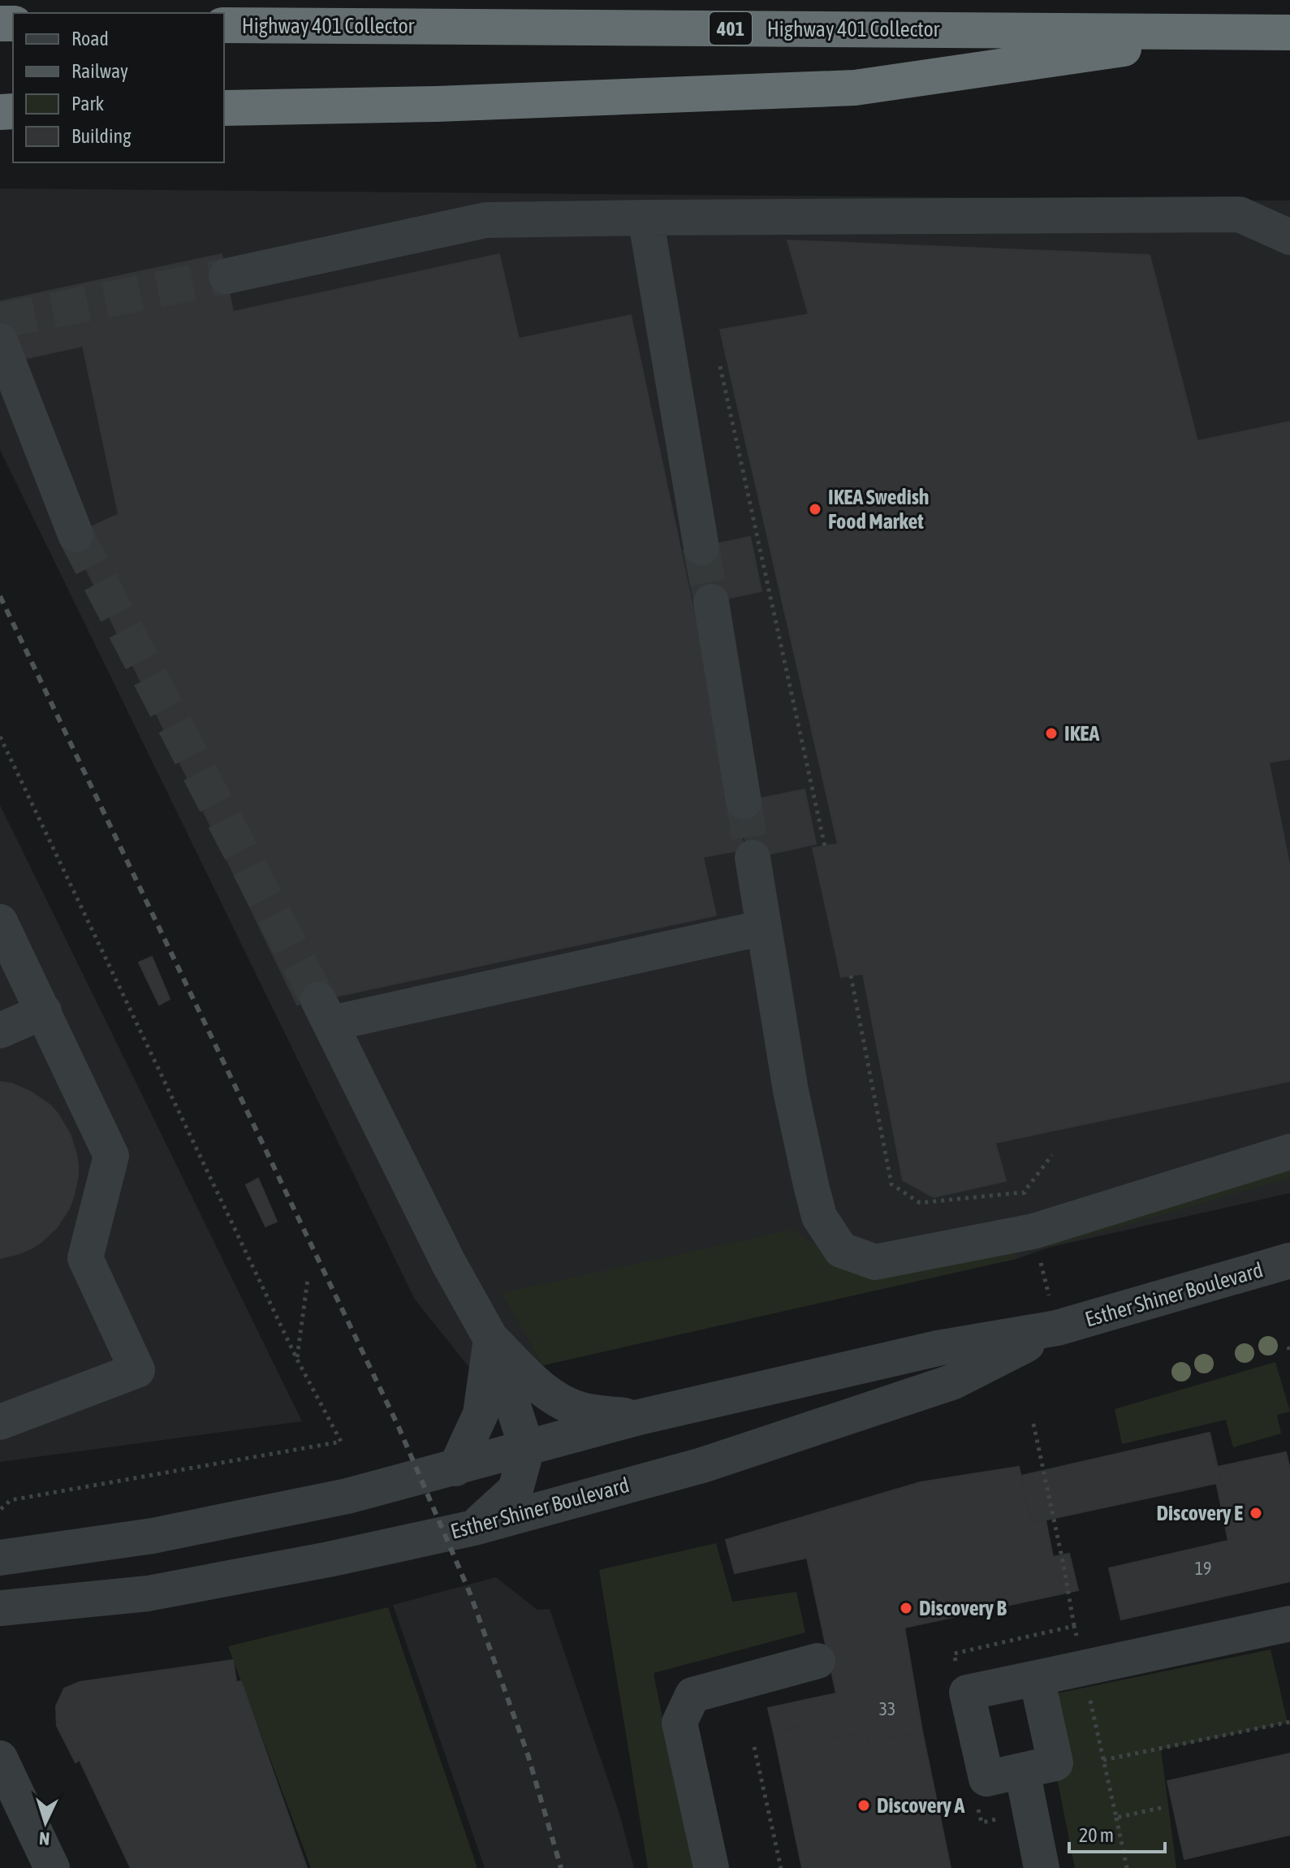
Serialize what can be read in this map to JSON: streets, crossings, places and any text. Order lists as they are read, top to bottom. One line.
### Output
{"streets":{"highway":["Highway 401 Collector","401"],"street":["Esther Shiner Boulevard"]},"places":["IKEA Swedish Food Market","IKEA","Discovery E","Discovery B","Discovery A"],"house_numbers":["19","33"],"legend":["Road","Railway","Park","Building"],"scale_bar":"20 m","north":"bottom"}
